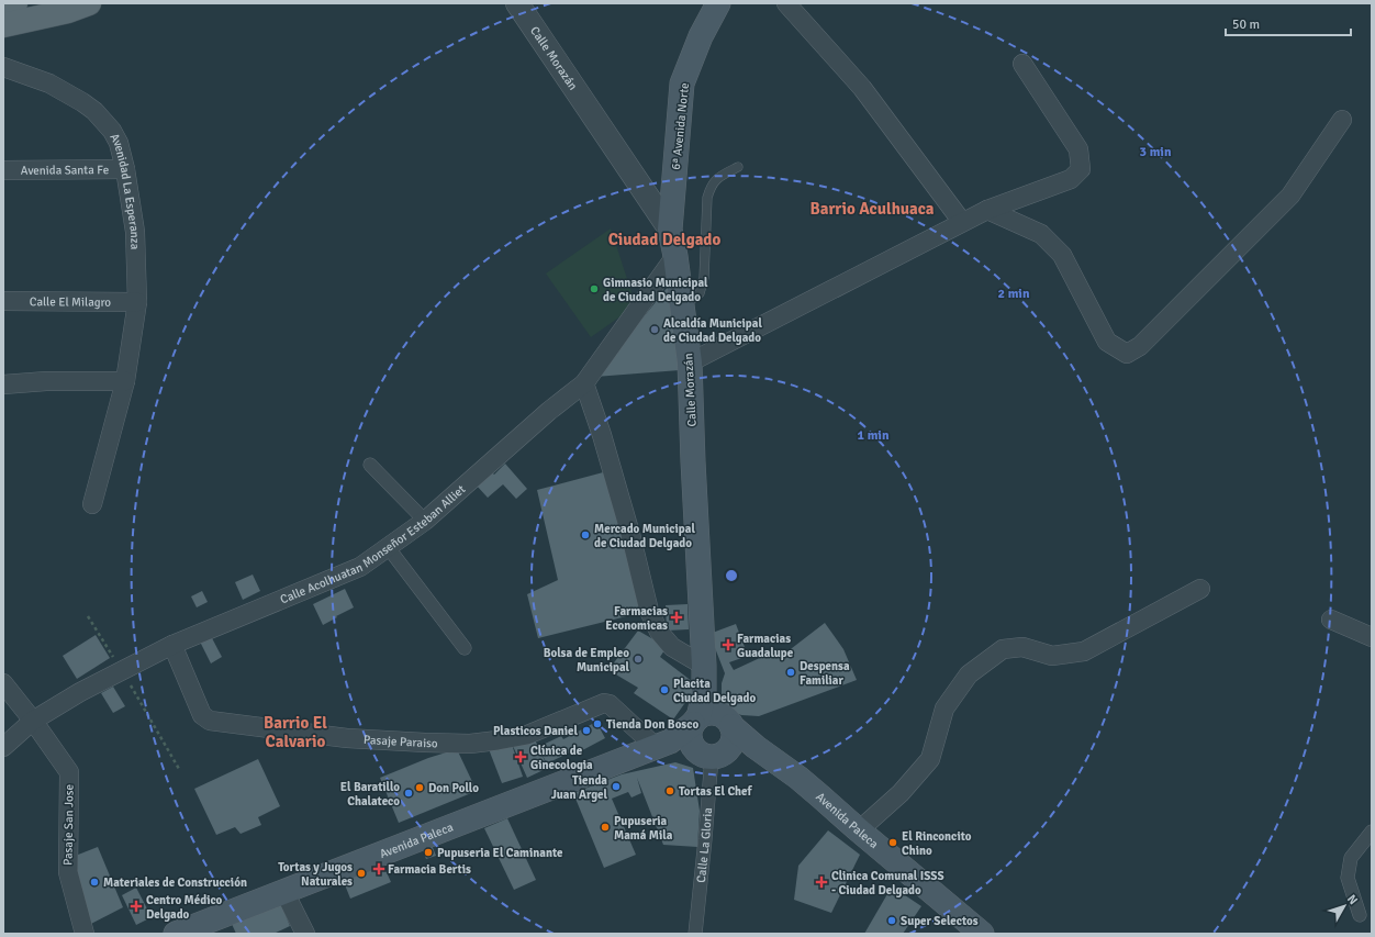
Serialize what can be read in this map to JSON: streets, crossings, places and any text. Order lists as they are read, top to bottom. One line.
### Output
{"streets":{"main road":["Calle Morazán","6ª Avenida Norte","Avenida Paleca"],"street":["Avenida Santa Fe","Avenidad La Esperanza","Calle El Milagro","Calle Acolhuatan Monseñor Esteban Alliet","Pasaje Paraiso","Pasaje San Jose","Calle La Gloria"]},"crossings":[["Calle Morazán","6ª Avenida Norte"],["Calle Morazán","Calle Acolhuatan Monseñor Esteban Alliet"],["Calle Morazán","Avenida Paleca"],["Calle Morazán","Calle La Gloria"],["Avenida Santa Fe","Avenidad La Esperanza"],["Avenidad La Esperanza","Calle El Milagro"],["Calle Acolhuatan Monseñor Esteban Alliet","Pasaje Paraiso"],["Calle Acolhuatan Monseñor Esteban Alliet","Pasaje San Jose"],["Pasaje Paraiso","Avenida Paleca"],["Avenida Paleca","Calle La Gloria"]],"districts":["Barrio Aculhuaca","Ciudad Delgado","Barrio El Calvario"],"places":{"other":["Gimnasio Municipal de Ciudad Delgado","Alcaldía Municipal de Ciudad Delgado","Mercado Municipal de Ciudad Delgado","Bolsa de Empleo Municipal","Despensa Familiar","Placita Ciudad Delgado","Tienda Don Bosco","Plasticos Daniel","Tienda Juan Argel","Don Pollo","Tortas El Chef","El Baratillo Chalateco","Pupuseria Mamá Mila","El Rinconcito Chino","Pupuseria El Caminante","Tortas y Jugos Naturales","Materiales de Construcción","Super Selectos"],"health":["Farmacias Economicas","Farmacias Guadalupe","Clínica de Ginecologia","Farmacia Bertis","Clinica Comunal ISSS - Ciudad Delgado","Centro Médico Delgado"]},"scale_bar":"50 m","north":"top right","rings":["3 min","2 min","1 min"]}
